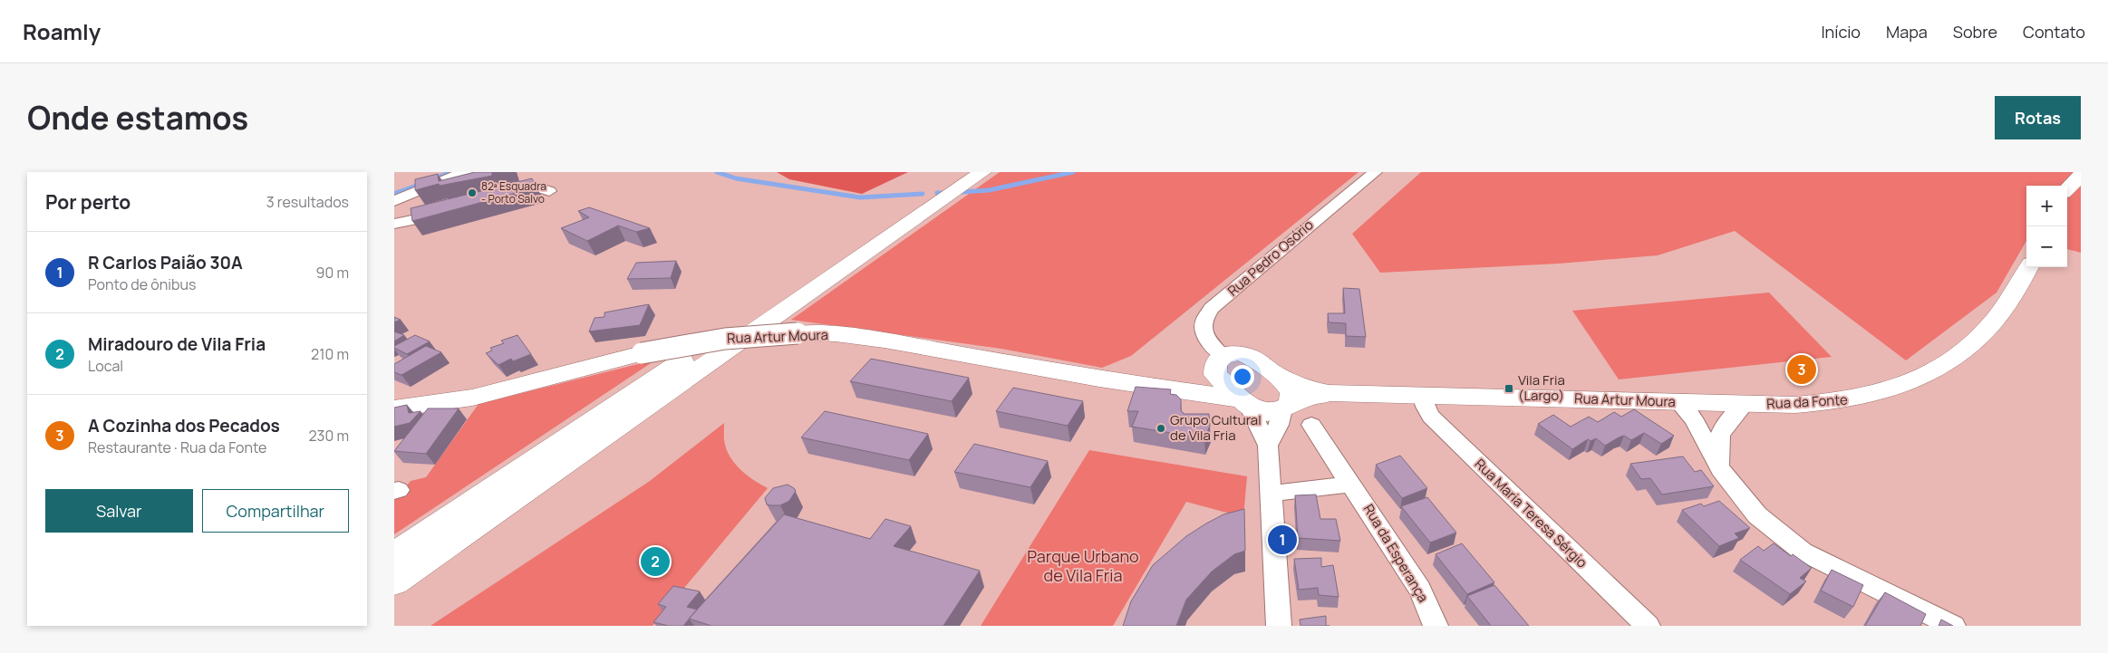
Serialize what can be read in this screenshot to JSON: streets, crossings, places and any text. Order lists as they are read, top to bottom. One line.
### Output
{"streets":{"main road":["Rua Artur Moura","Rua da Fonte"],"street":["Rua Pedro Osório","Rua Maria Teresa Sérgio","Rua da Esperança"]},"crossings":[["Rua Pedro Osório","Rua Artur Moura"],["Rua Artur Moura","Rua da Fonte"],["Rua Artur Moura","Rua Maria Teresa Sérgio"]],"parks":["Parque Urbano de Vila Fria"],"places":{"other":["82ª Esquadra - Porto Salvo","Grupo Cultural de Vila Fria"],"transit":["Vila Fria (Largo)"]},"page":{"header":"Roamly","nav":["Início","Mapa","Sobre","Contato"],"title":"Onde estamos","buttons":["Rotas",["Salvar","Compartilhar"]],"heading":["Por perto","3 resultados"],"map_buttons":["+","−"],"list":[{"mark":"1","name":"R Carlos Paião 30A","note":"Ponto de ônibus","value":"90 m"},{"mark":"2","name":"Miradouro de Vila Fria","note":"Local","value":"210 m"},{"mark":"3","name":"A Cozinha dos Pecados","note":"Restaurante · Rua da Fonte","value":"230 m"}],"pins":["3","1","2"]}}
